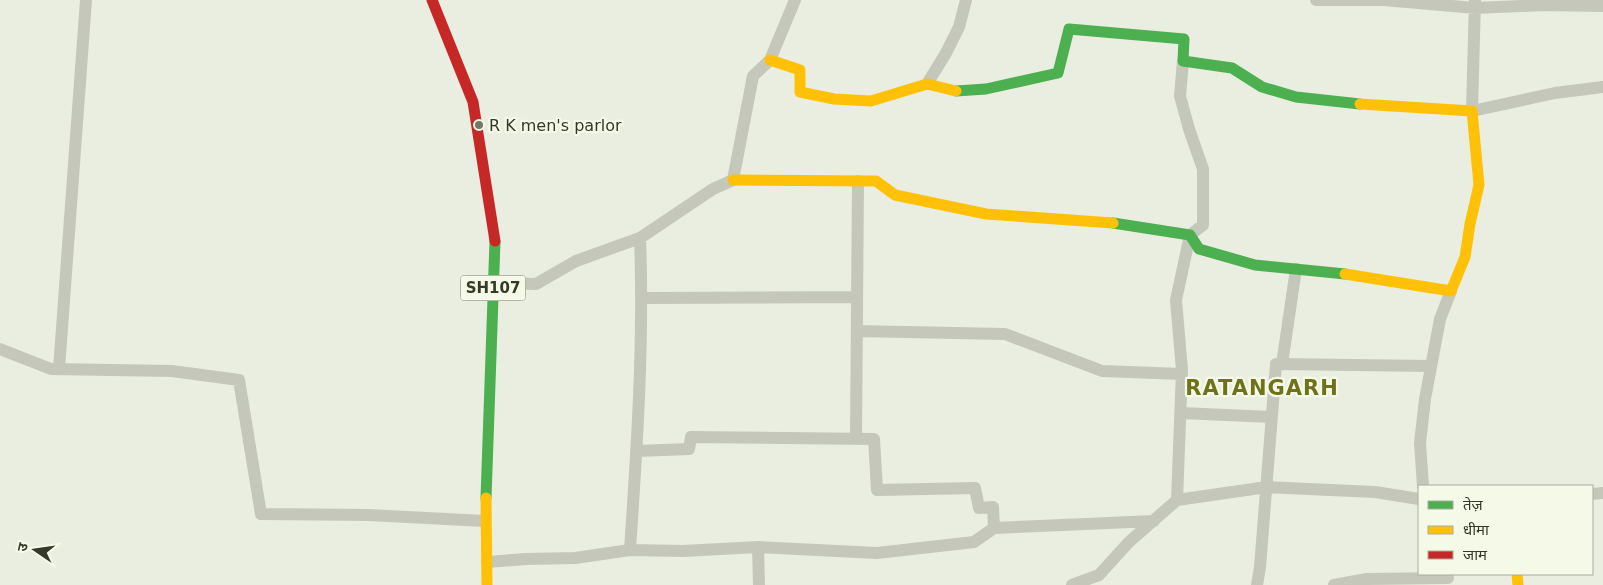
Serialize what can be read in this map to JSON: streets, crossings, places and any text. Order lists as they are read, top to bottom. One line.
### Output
{"streets":{"street":["SH107"]},"districts":["RATANGARH"],"places":["R K men's parlor"],"legend":["तेज़","धीमा","जाम"],"north":"left"}
